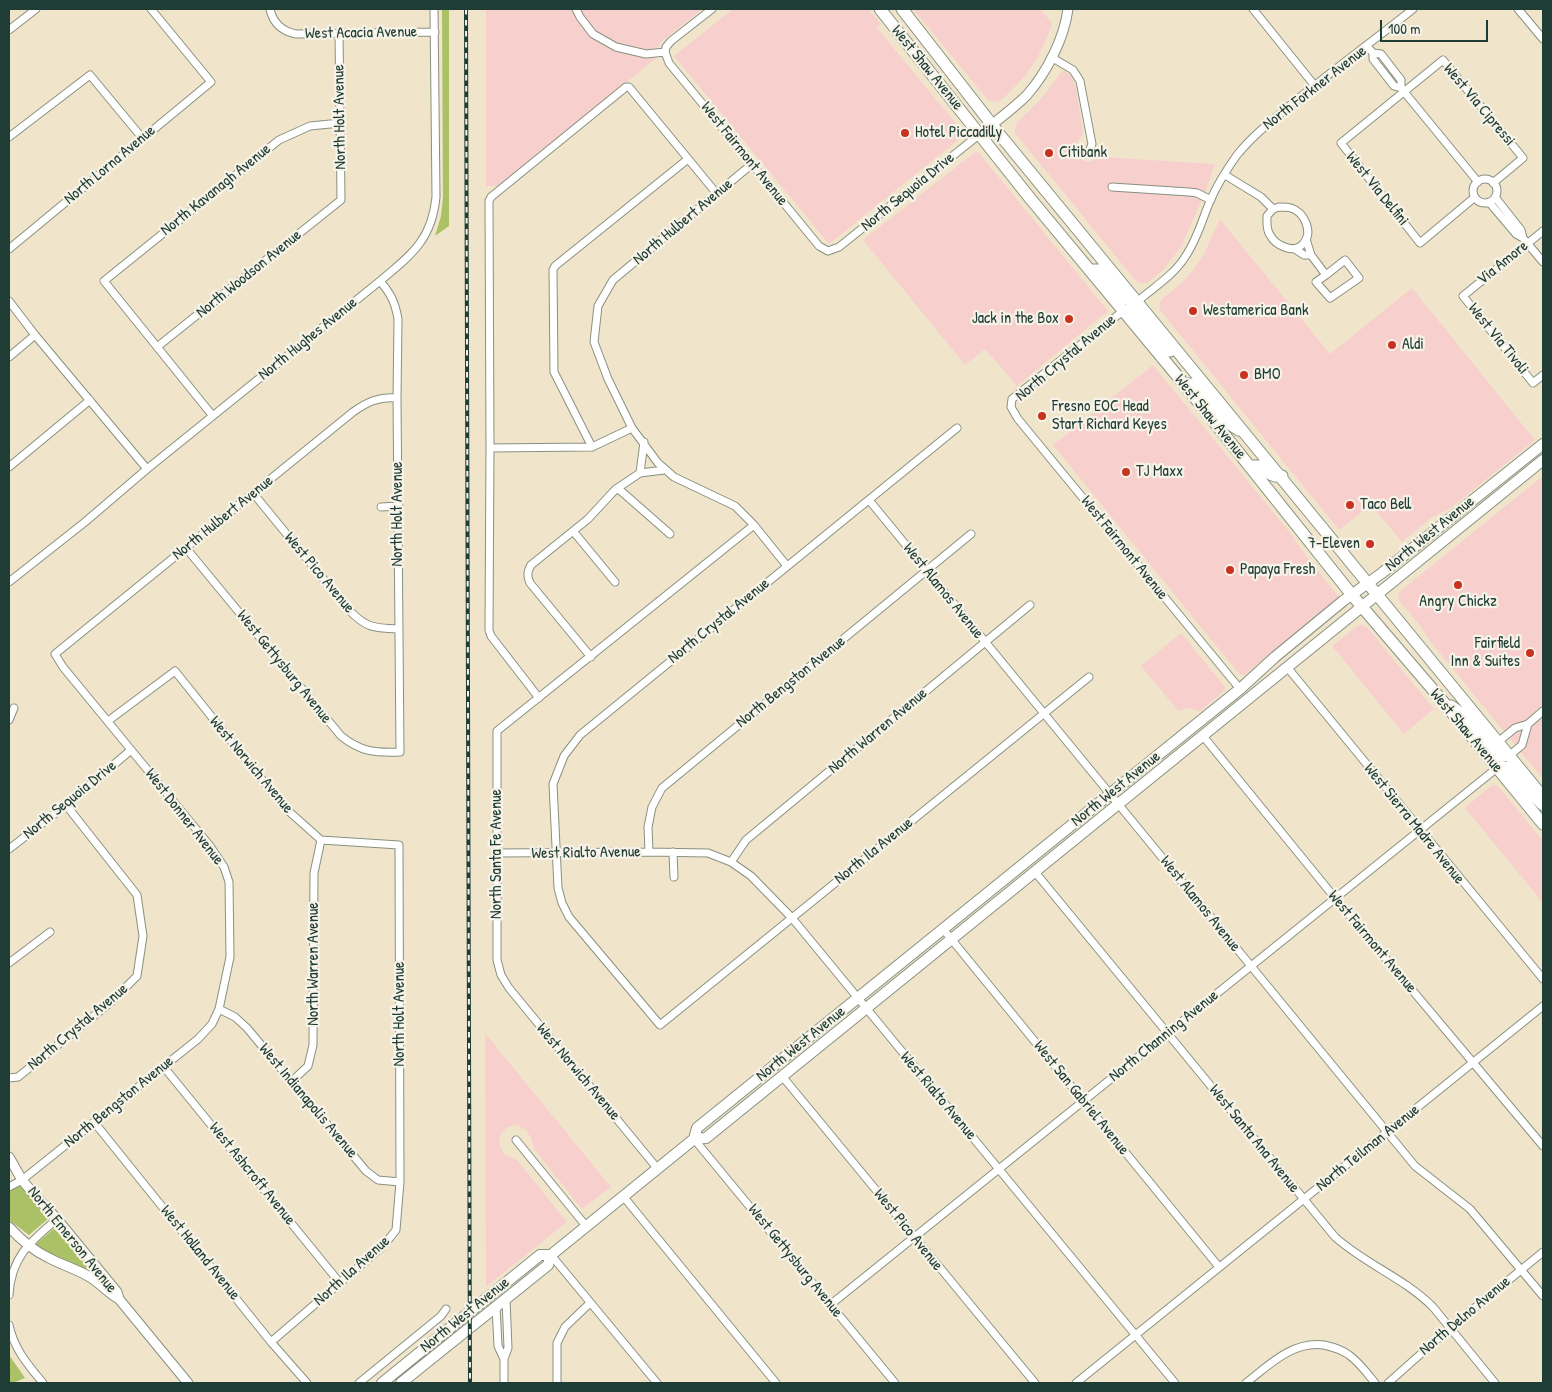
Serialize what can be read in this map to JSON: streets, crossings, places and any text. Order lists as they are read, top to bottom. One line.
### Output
{"streets":{"main road":["West Shaw Avenue","North West Avenue"],"street":["West Acacia Avenue","North Forkner Avenue","West Via Cipressi","North Holt Avenue","West Fairmont Avenue","North Lorna Avenue","West Via Delfini","North Kavanagh Avenue","North Sequoia Drive","North Hulbert Avenue","Via Amore","North Woodson Avenue","North Hughes Avenue","West Via Tivoli","North Crystal Avenue","West Pico Avenue","West Alamos Avenue","West Gettysburg Avenue","North Bengston Avenue","North Warren Avenue","West Norwich Avenue","West Donner Avenue","West Sierra Madre Avenue","North Ila Avenue","West Rialto Avenue","North Santa Fe Avenue","North Channing Avenue","West San Gabriel Avenue","West Indianapolis Avenue","West Santa Ana Avenue","North Teilman Avenue","West Ashcroft Avenue","North Emerson Avenue","West Holland Avenue","North Delno Avenue"]},"crossings":[["West Acacia Avenue","North Holt Avenue"],["West Acacia Avenue","North Hughes Avenue"],["West Shaw Avenue","North Forkner Avenue"],["West Shaw Avenue","North Sequoia Drive"],["West Shaw Avenue","North Crystal Avenue"],["West Shaw Avenue","North West Avenue"],["West Shaw Avenue","North Channing Avenue"],["West Via Cipressi","West Via Delfini"],["North Holt Avenue","North Kavanagh Avenue"],["North Holt Avenue","North Hulbert Avenue"],["North Holt Avenue","North Woodson Avenue"],["North Holt Avenue","North Hughes Avenue"],["North Holt Avenue","West Pico Avenue"],["North Holt Avenue","West Gettysburg Avenue"],["North Holt Avenue","North Warren Avenue"],["North Holt Avenue","West Norwich Avenue"],["North Holt Avenue","North Ila Avenue"],["North Holt Avenue","West Indianapolis Avenue"],["West Fairmont Avenue","North Sequoia Drive"],["West Fairmont Avenue","North Hulbert Avenue"],["West Fairmont Avenue","North Crystal Avenue"],["West Fairmont Avenue","North West Avenue"],["West Fairmont Avenue","North Channing Avenue"],["West Fairmont Avenue","North Teilman Avenue"],["North Kavanagh Avenue","North Woodson Avenue"],["North Sequoia Drive","North Crystal Avenue"],["North Sequoia Drive","West Donner Avenue"],["North Hulbert Avenue","West Pico Avenue"],["North Hulbert Avenue","West Gettysburg Avenue"],["North Hulbert Avenue","West Donner Avenue"],["Via Amore","West Via Tivoli"],["North Crystal Avenue","West Alamos Avenue"],["North Crystal Avenue","North Ila Avenue"],["North Crystal Avenue","West Rialto Avenue"],["North West Avenue","West Pico Avenue"],["North West Avenue","West Alamos Avenue"],["North West Avenue","West Gettysburg Avenue"],["North West Avenue","West Norwich Avenue"],["North West Avenue","West Sierra Madre Avenue"],["North West Avenue","West Rialto Avenue"],["North West Avenue","West San Gabriel Avenue"],["North West Avenue","West Santa Ana Avenue"],["West Pico Avenue","North Channing Avenue"],["West Alamos Avenue","North Bengston Avenue"],["West Alamos Avenue","North Warren Avenue"],["West Alamos Avenue","North Ila Avenue"],["West Alamos Avenue","North Channing Avenue"],["West Alamos Avenue","North Teilman Avenue"],["West Alamos Avenue","North Delno Avenue"],["West Gettysburg Avenue","North Channing Avenue"],["North Bengston Avenue","West Donner Avenue"],["North Bengston Avenue","West Rialto Avenue"],["North Bengston Avenue","West Indianapolis Avenue"],["North Bengston Avenue","West Ashcroft Avenue"],["North Bengston Avenue","North Emerson Avenue"],["North Bengston Avenue","West Holland Avenue"],["North Warren Avenue","West Norwich Avenue"],["North Warren Avenue","West Rialto Avenue"],["North Warren Avenue","West Indianapolis Avenue"],["West Norwich Avenue","West Donner Avenue"],["West Norwich Avenue","North Santa Fe Avenue"],["West Donner Avenue","West Indianapolis Avenue"],["West Sierra Madre Avenue","North Channing Avenue"],["North Ila Avenue","West Rialto Avenue"],["North Ila Avenue","West Indianapolis Avenue"],["North Ila Avenue","West Ashcroft Avenue"],["North Ila Avenue","West Holland Avenue"],["West Rialto Avenue","North Santa Fe Avenue"],["West Rialto Avenue","North Channing Avenue"],["West Rialto Avenue","North Teilman Avenue"],["North Channing Avenue","West San Gabriel Avenue"],["North Channing Avenue","West Santa Ana Avenue"],["West San Gabriel Avenue","North Teilman Avenue"],["West Santa Ana Avenue","North Teilman Avenue"],["West Santa Ana Avenue","North Delno Avenue"]],"places":["Hotel Piccadilly","Citibank","Westamerica Bank","Jack in the Box","Aldi","BMO","Fresno EOC Head Start Richard Keyes","TJ Maxx","Taco Bell","7-Eleven","Papaya Fresh","Angry Chickz","Fairfield Inn & Suites"],"scale_bar":"100 m"}
